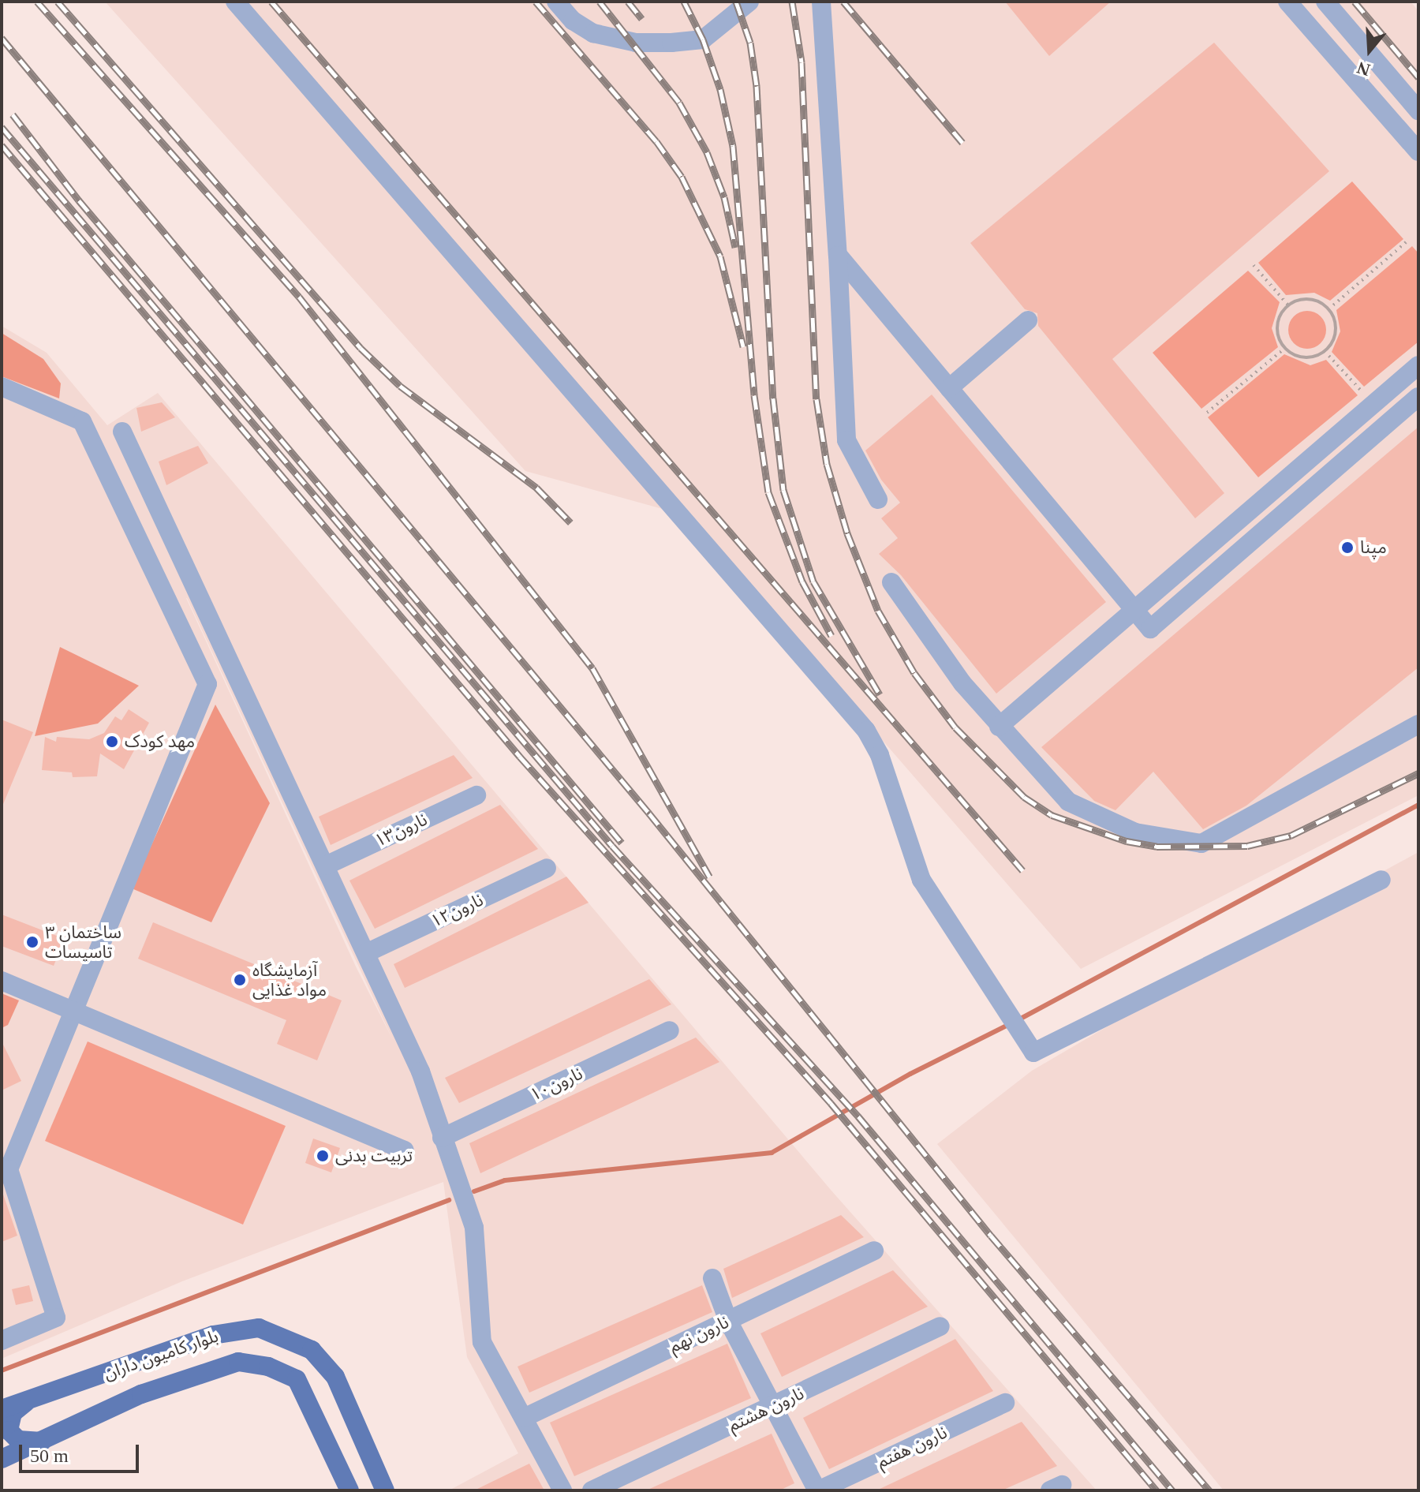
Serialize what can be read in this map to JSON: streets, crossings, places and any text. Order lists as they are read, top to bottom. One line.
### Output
{"streets":{"main road":["بلوار کامیون داران"],"street":["نارون۱۳","نارون۱۲","نارون۱۰","نارون نهم","نارون هشتم","نارون هفتم"]},"places":["مپنا","مهد کودک","۳ ساختمان تاسیسات","آزمایشگاه مواد غذایی","تربیت بدنی"],"scale_bar":"50 m","north":"bottom"}
